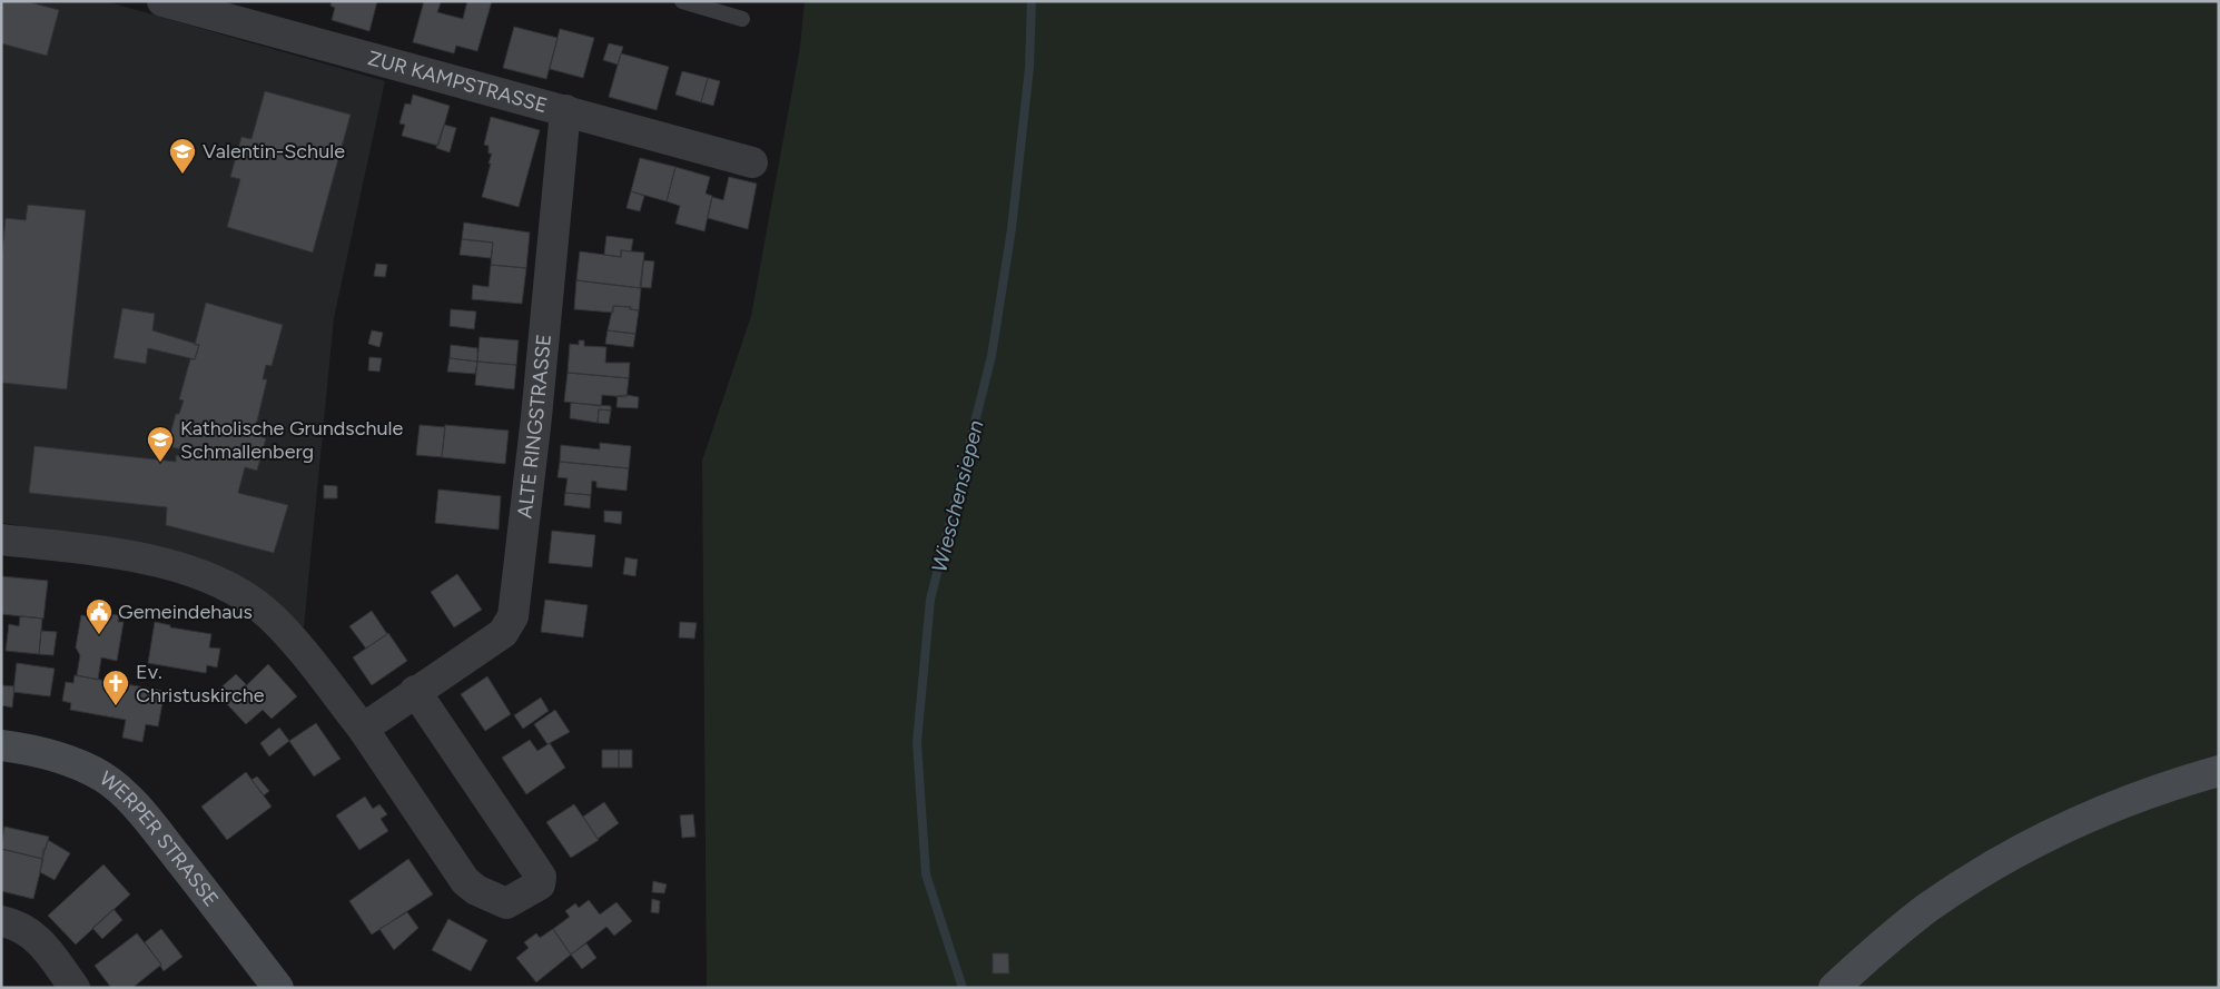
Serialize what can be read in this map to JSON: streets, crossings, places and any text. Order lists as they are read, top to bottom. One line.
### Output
{"streets":{"main road":["WERPER STRASSE"],"street":["ZUR KAMPSTRASSE","ALTE RINGSTRASSE"]},"crossings":[["ZUR KAMPSTRASSE","ALTE RINGSTRASSE"]],"water":["Wieschensiepen"],"places":{"school or university":["Valentin-Schule","Katholische Grundschule Schmallenberg"],"public building":["Gemeindehaus"],"church":["Ev. Christuskirche"]}}
